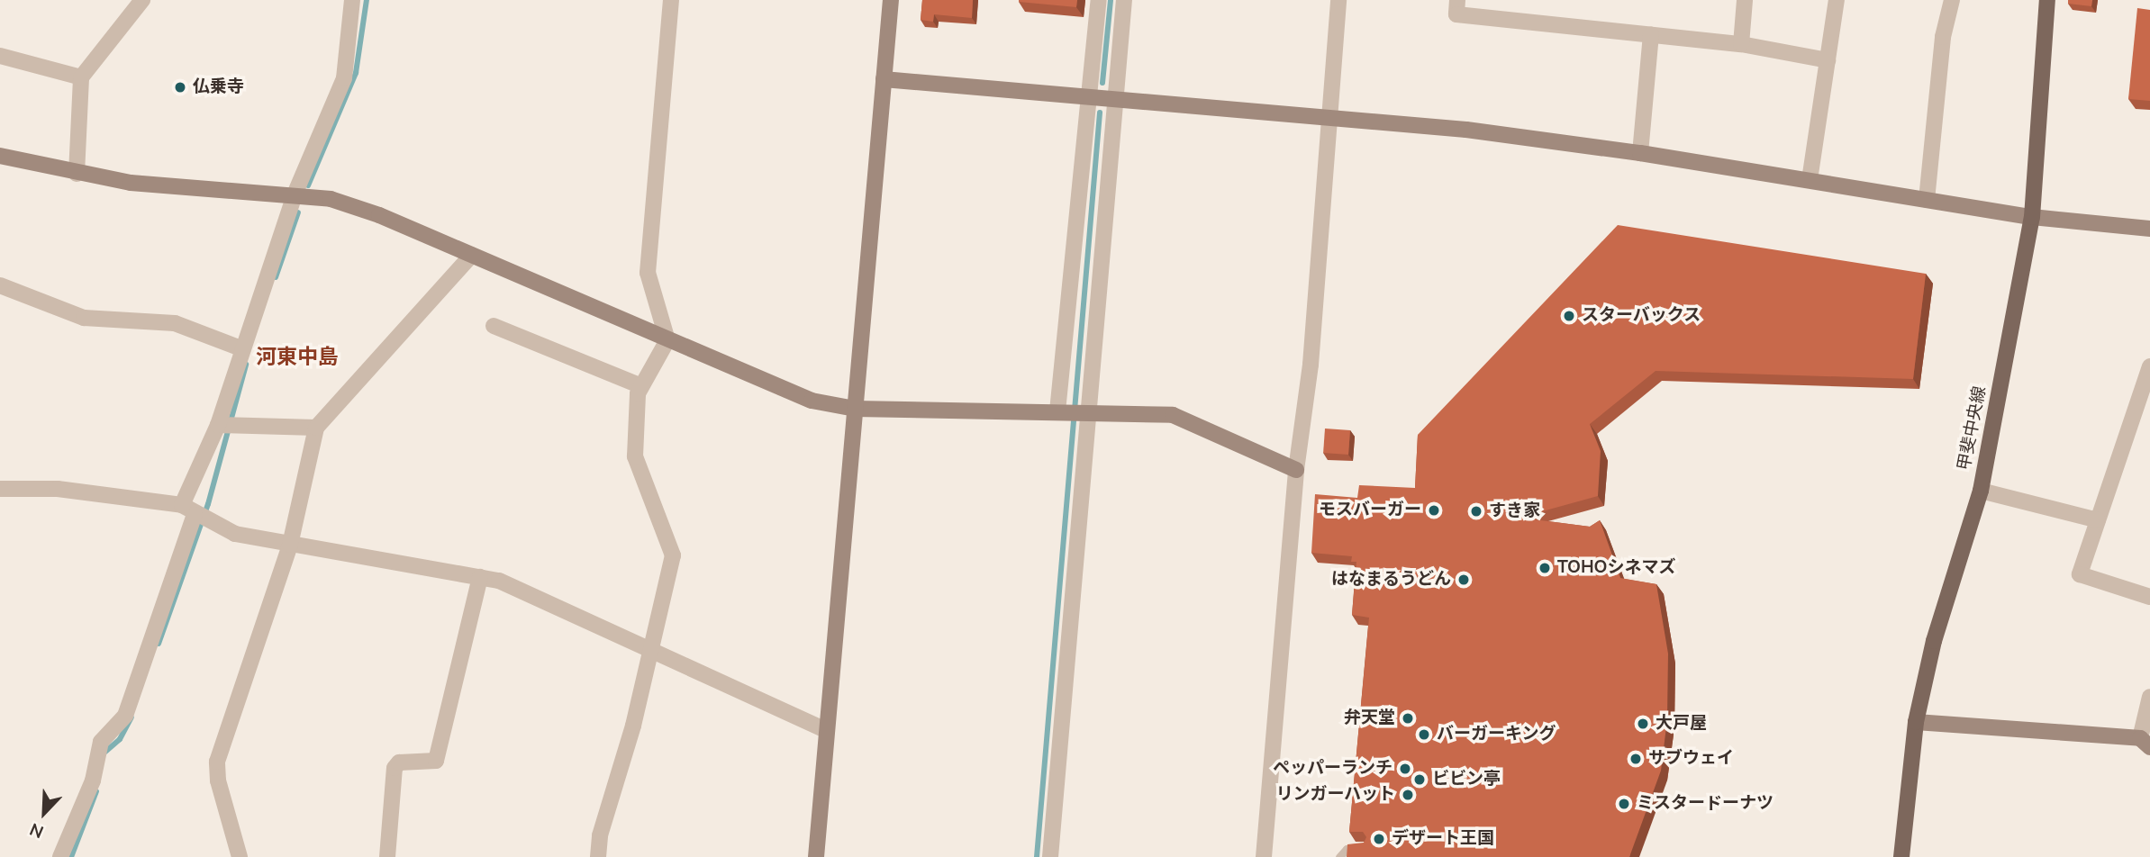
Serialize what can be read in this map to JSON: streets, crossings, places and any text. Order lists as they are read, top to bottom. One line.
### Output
{"streets":{"main road":["甲斐中央線"]},"districts":["河東中島"],"places":["仏乗寺","スターバックス","モスバーガー","すき家","TOHOシネマズ","はなまるうどん","弁天堂","大戸屋","バーガーキング","サブウェイ","ペッパーランチ","ビビン亭","リンガーハット","ミスタードーナツ","デザート王国"],"north":"bottom left"}
